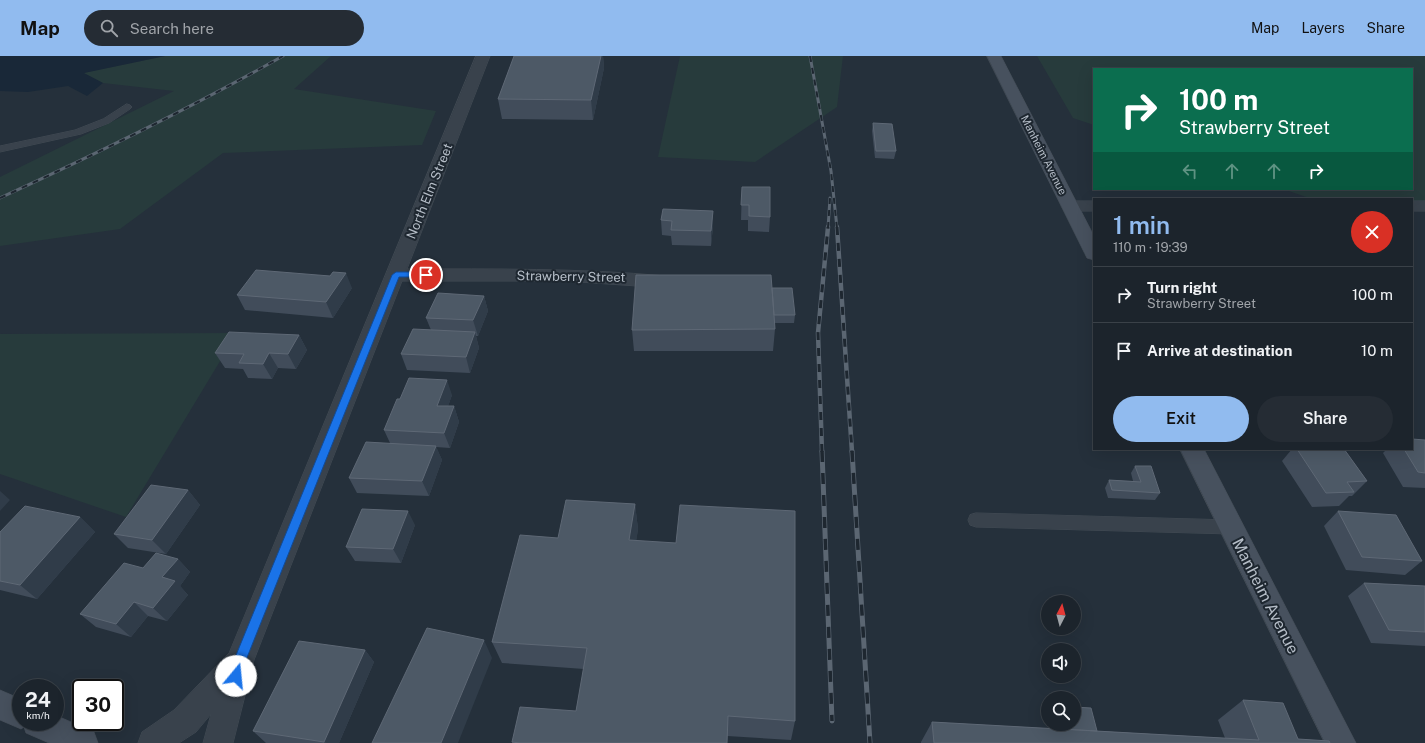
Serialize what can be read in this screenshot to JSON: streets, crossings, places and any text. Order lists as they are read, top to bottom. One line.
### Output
{"streets":{"street":["Manheim Avenue","North Elm Street","Strawberry Street"]},"crossings":[["North Elm Street","Strawberry Street"]],"north":"top","page":{"header":"Map","search":"Search here","nav":["Map","Layers","Share"],"turn":["100 m","Strawberry Street"],"heading":["1 min","110 m · 19:39"],"list":[{"name":"Turn right","note":"Strawberry Street","value":"100 m"},{"name":"Arrive at destination","value":"10 m"}],"buttons":["Exit","Share"],"speed":"24 km/h","limit":"30"}}
